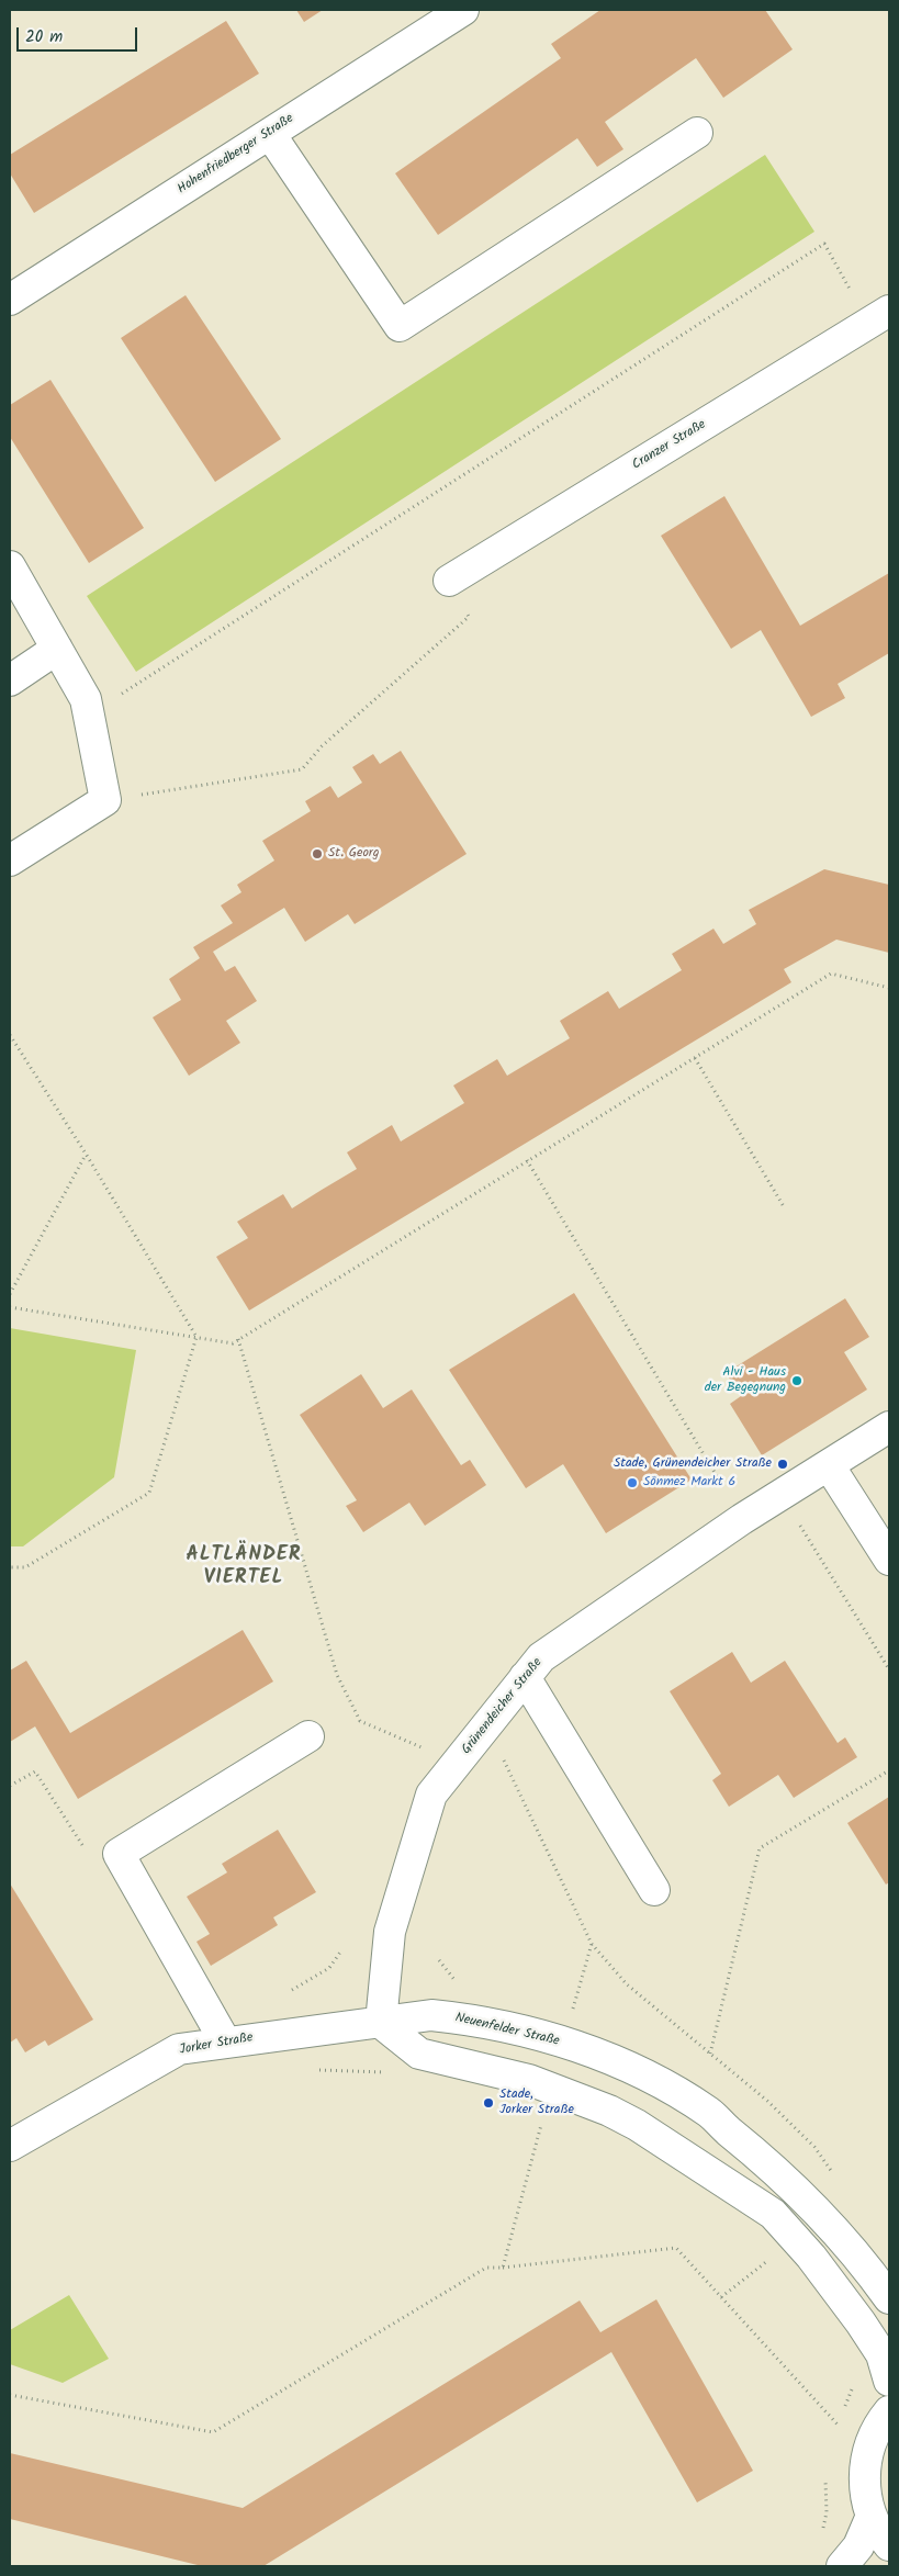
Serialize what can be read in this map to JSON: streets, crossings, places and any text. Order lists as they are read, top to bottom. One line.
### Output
{"streets":{"street":["Hohenfriedberger Straße","Cranzer Straße","Grünendeicher Straße","Neuenfelder Straße","Jorker Straße"]},"crossings":[["Grünendeicher Straße","Neuenfelder Straße"],["Grünendeicher Straße","Jorker Straße"],["Neuenfelder Straße","Jorker Straße"]],"districts":["ALTLÄNDER VIERTEL"],"places":["St. Georg","Alvi - Haus der Begegnung","Stade, Grünendeicher Straße","Sönmez Markt 6","Stade, Jorker Straße"],"scale_bar":"20 m"}
